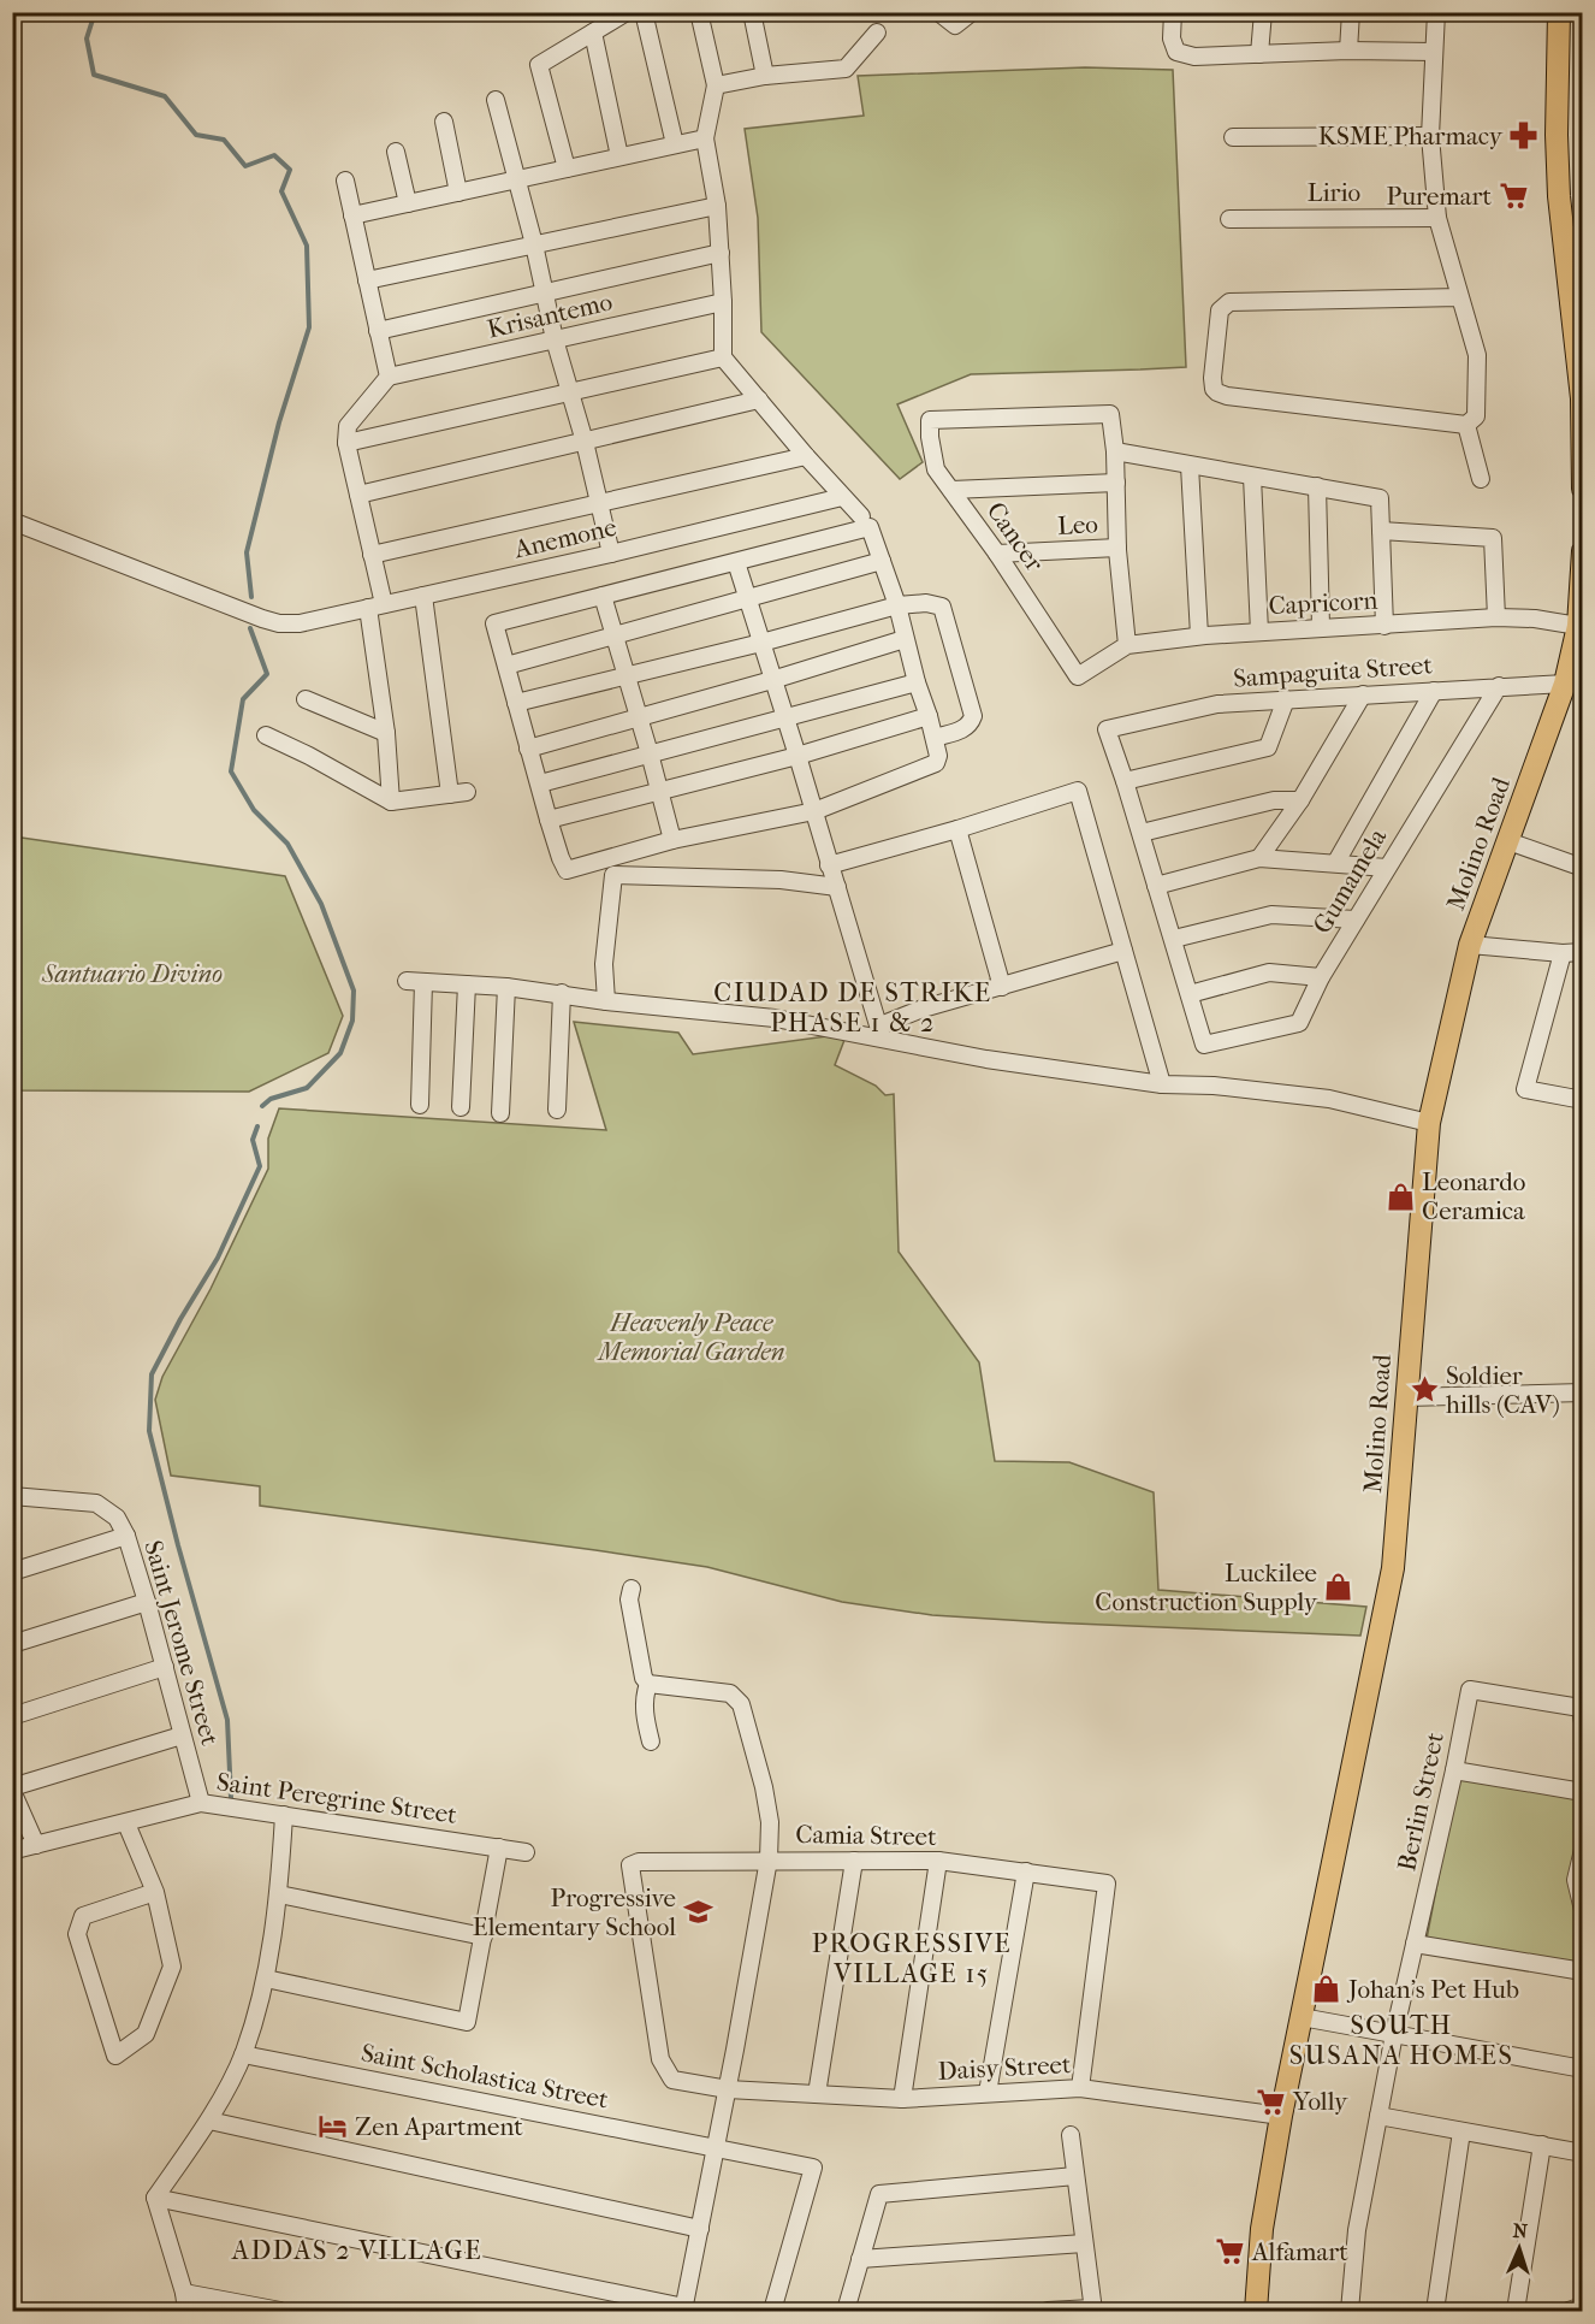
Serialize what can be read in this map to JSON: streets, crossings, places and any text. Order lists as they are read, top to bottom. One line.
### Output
{"streets":{"main road":["Molino Road"],"street":["Lirio","Krisantemo","Leo","Cancer","Anemone","Capricorn","Sampaguita Street","Gumamela","Saint Jerome Street","Saint Peregrine Street","Berlin Street","Camia Street","Daisy Street","Saint Scholastica Street"]},"crossings":[["Leo","Cancer"],["Cancer","Capricorn"],["Capricorn","Molino Road"],["Sampaguita Street","Molino Road"],["Sampaguita Street","Gumamela"],["Molino Road","Daisy Street"],["Saint Jerome Street","Saint Peregrine Street"],["Camia Street","Daisy Street"],["Camia Street","Saint Scholastica Street"]],"districts":["CIUDAD DE STRIKE PHASE 1 & 2","PROGRESSIVE VILLAGE 15","SOUTH SUSANA HOMES","ADDAS 2 VILLAGE"],"parks":["Santuario Divino","Heavenly Peace Memorial Garden"],"places":{"pharmacy":["KSME Pharmacy"],"supermarket":["Puremart","Yolly","Alfamart"],"shop":["Leonardo Ceramica","Luckilee Construction Supply","Johan's Pet Hub"],"place":["Soldier hills (CAV)"],"school or university":["Progressive Elementary School"],"hotel":["Zen Apartment"]},"north":"top"}
